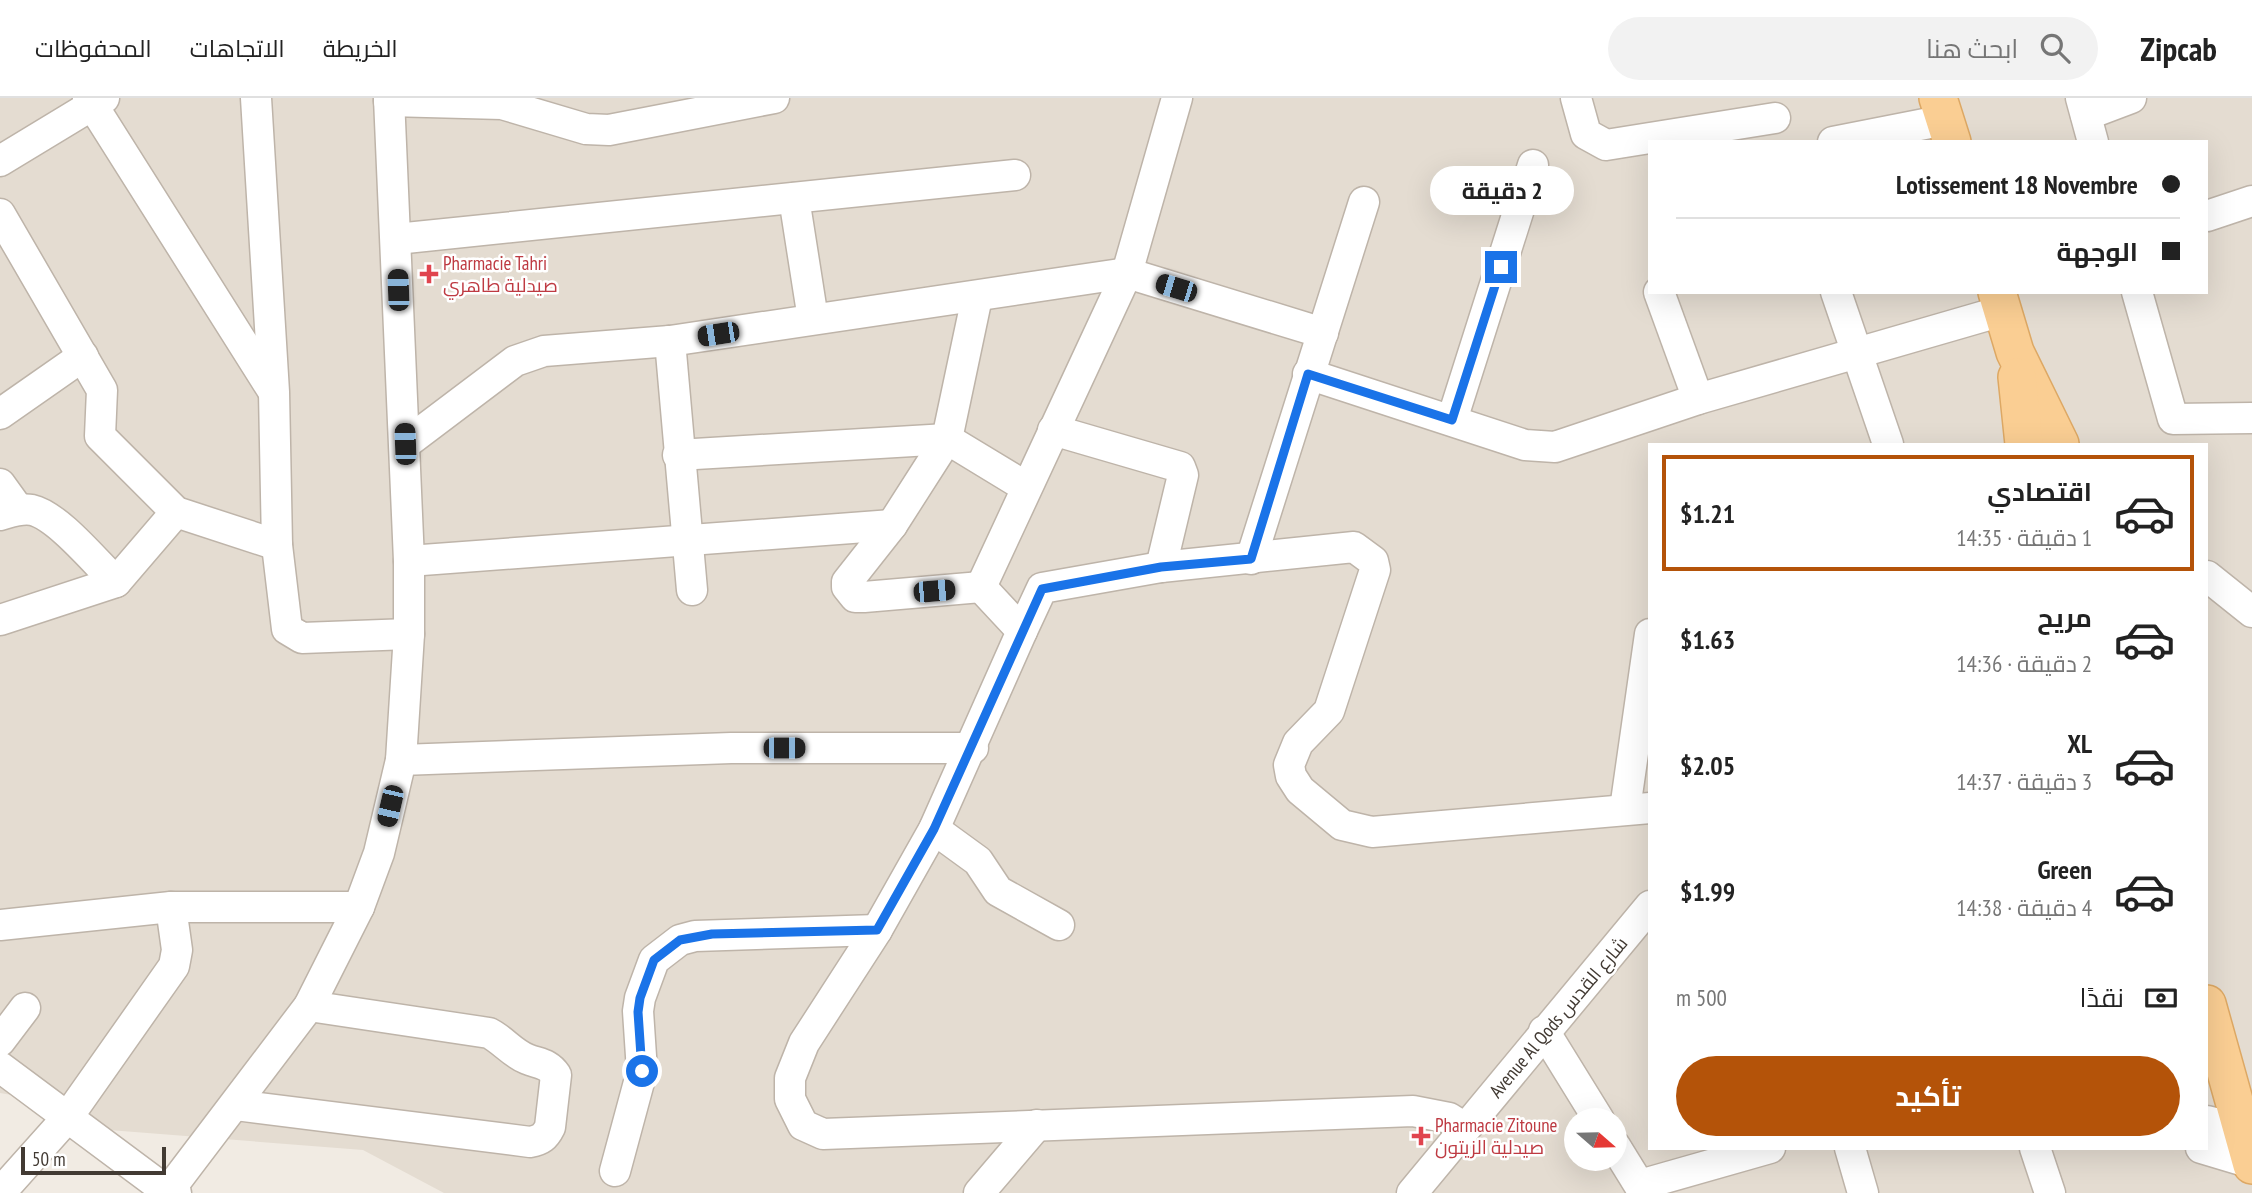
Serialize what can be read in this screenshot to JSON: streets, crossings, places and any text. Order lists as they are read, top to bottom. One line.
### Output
{"streets":{"street":["Avenue Al Qods شارع القدس"]},"places":{"health":["Pharmacie Tahri صيدلية طاهري","Pharmacie Zitoune صيدلية الزيتون"]},"scale_bar":"50 m","north":"right","page":{"header":"Zipcab","search":"ابحث هنا","nav":["الخريطة","الاتجاهات","المحفوظات"],"banner":["Lotissement 18 Novembre","الوجهة"],"bubble":"2 دقيقة","list":[{"name":"اقتصادي","note":"1 دقيقة · 14:35","value":"$1.21"},{"name":"مريح","note":"2 دقيقة · 14:36","value":"$1.63"},{"name":"XL","note":"3 دقيقة · 14:37","value":"$2.05"},{"name":"Green","note":"4 دقيقة · 14:38","value":"$1.99"}],"pay":["نقدًا","500 m"],"buttons":"تأكيد","scale":"50 m"}}
